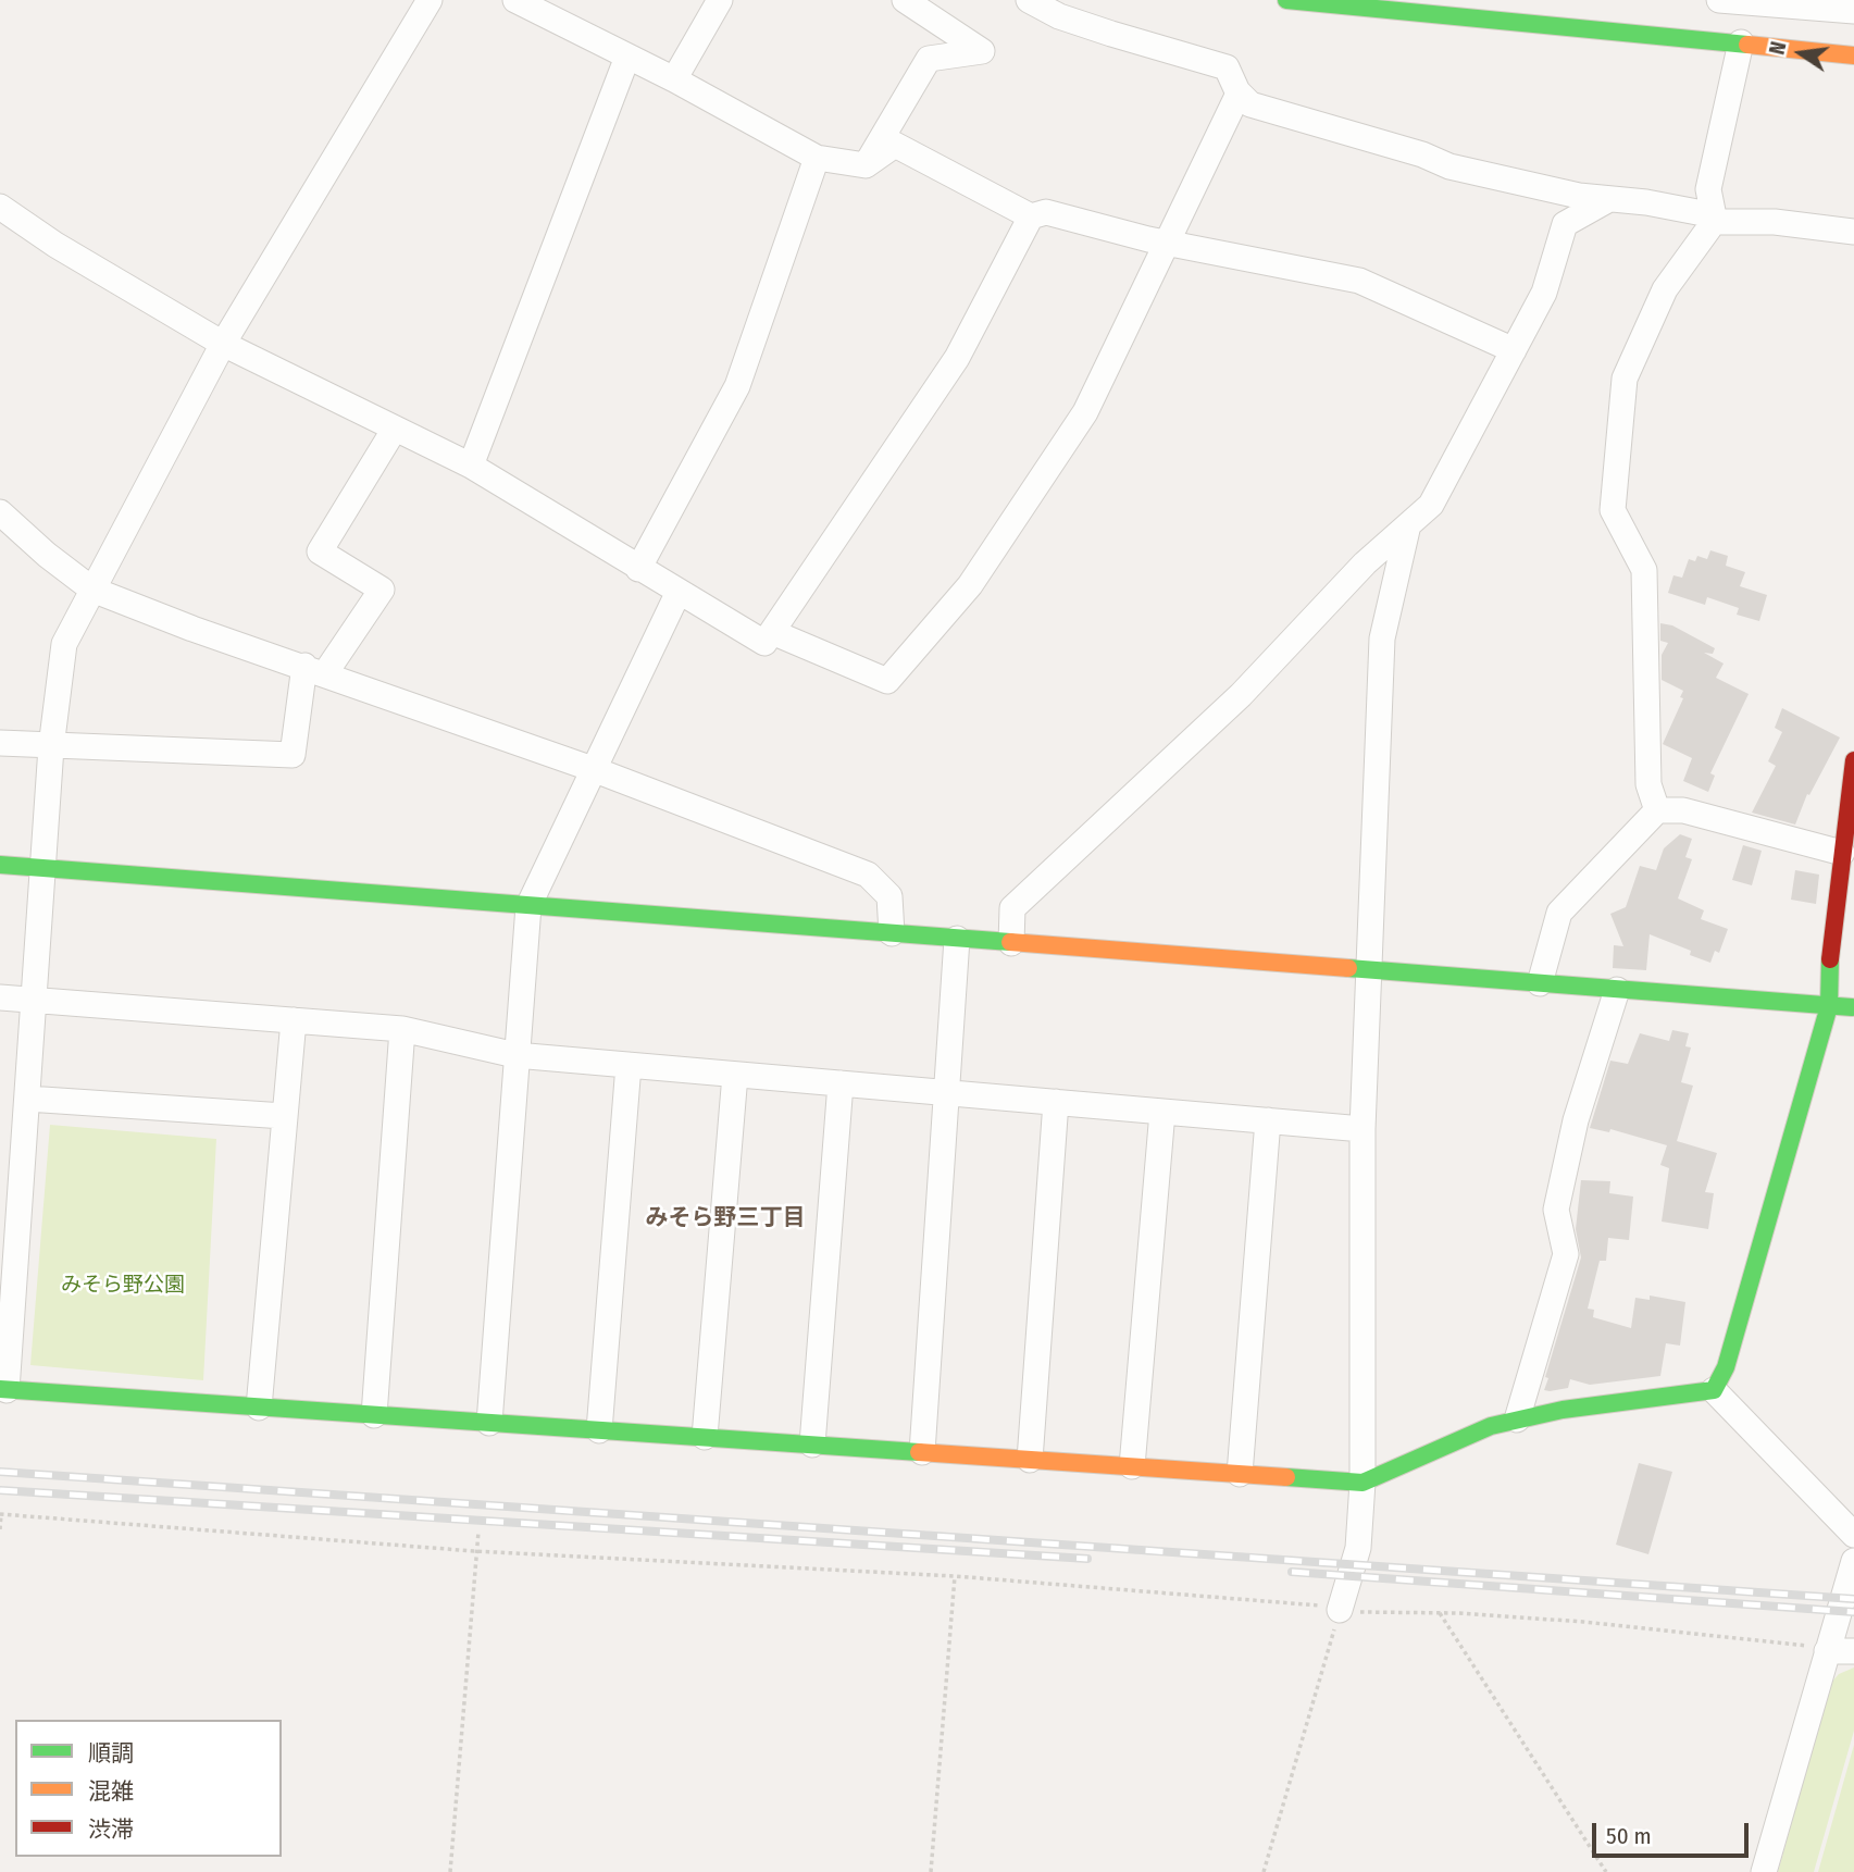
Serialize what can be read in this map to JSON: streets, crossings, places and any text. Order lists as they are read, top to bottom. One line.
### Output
{"districts":["みそら野三丁目"],"parks":["みそら野公園"],"legend":["順調","混雑","渋滞"],"scale_bar":"50 m","north":"left"}
